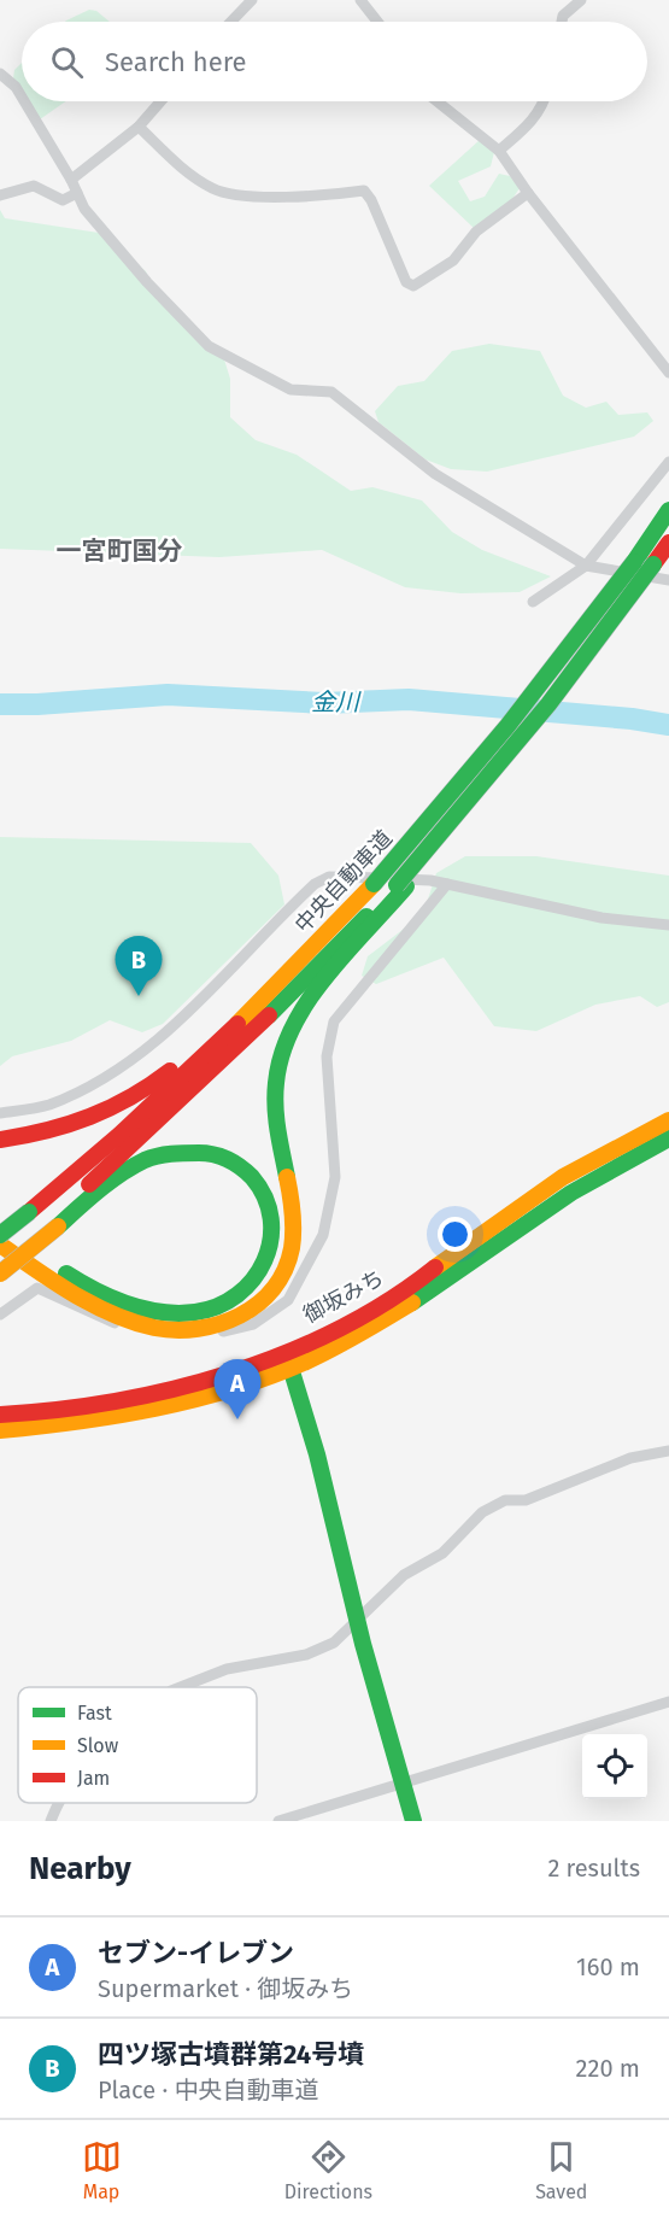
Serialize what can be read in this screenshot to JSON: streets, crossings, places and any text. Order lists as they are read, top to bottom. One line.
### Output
{"streets":{"main road":["中央自動車道","御坂みち"]},"districts":["一宮町国分"],"water":["金川"],"legend":["Fast","Slow","Jam"],"page":{"search":"Search here","pins":["B","A"],"heading":["Nearby","2 results"],"list":[{"mark":"A","name":"セブン-イレブン","note":"Supermarket · 御坂みち","value":"160 m"},{"mark":"B","name":"四ツ塚古墳群第24号墳","note":"Place · 中央自動車道","value":"220 m"}],"nav":["Map","Directions","Saved"]}}
